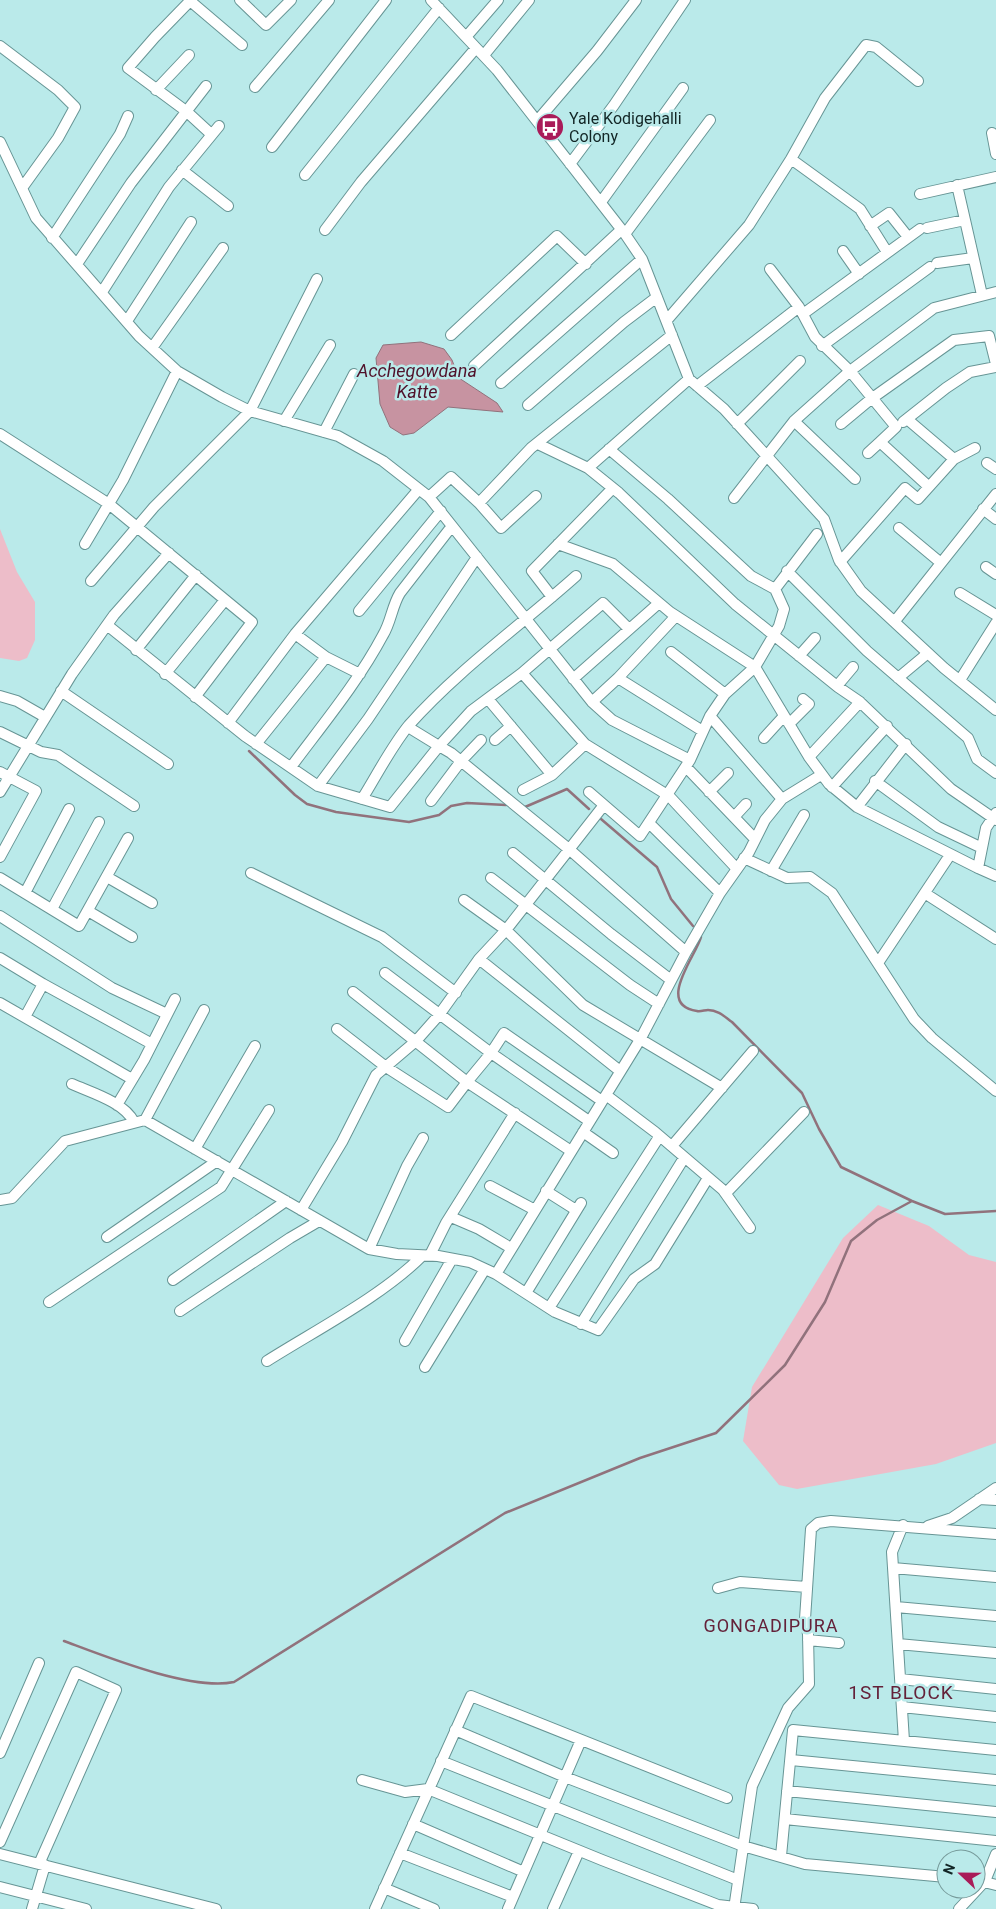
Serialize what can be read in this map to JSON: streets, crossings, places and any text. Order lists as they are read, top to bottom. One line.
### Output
{"districts":["GONGADIPURA","1ST BLOCK"],"water":["Acchegowdana Katte"],"places":{"bus stop":["Yale Kodigehalli Colony"]},"north":"left"}
